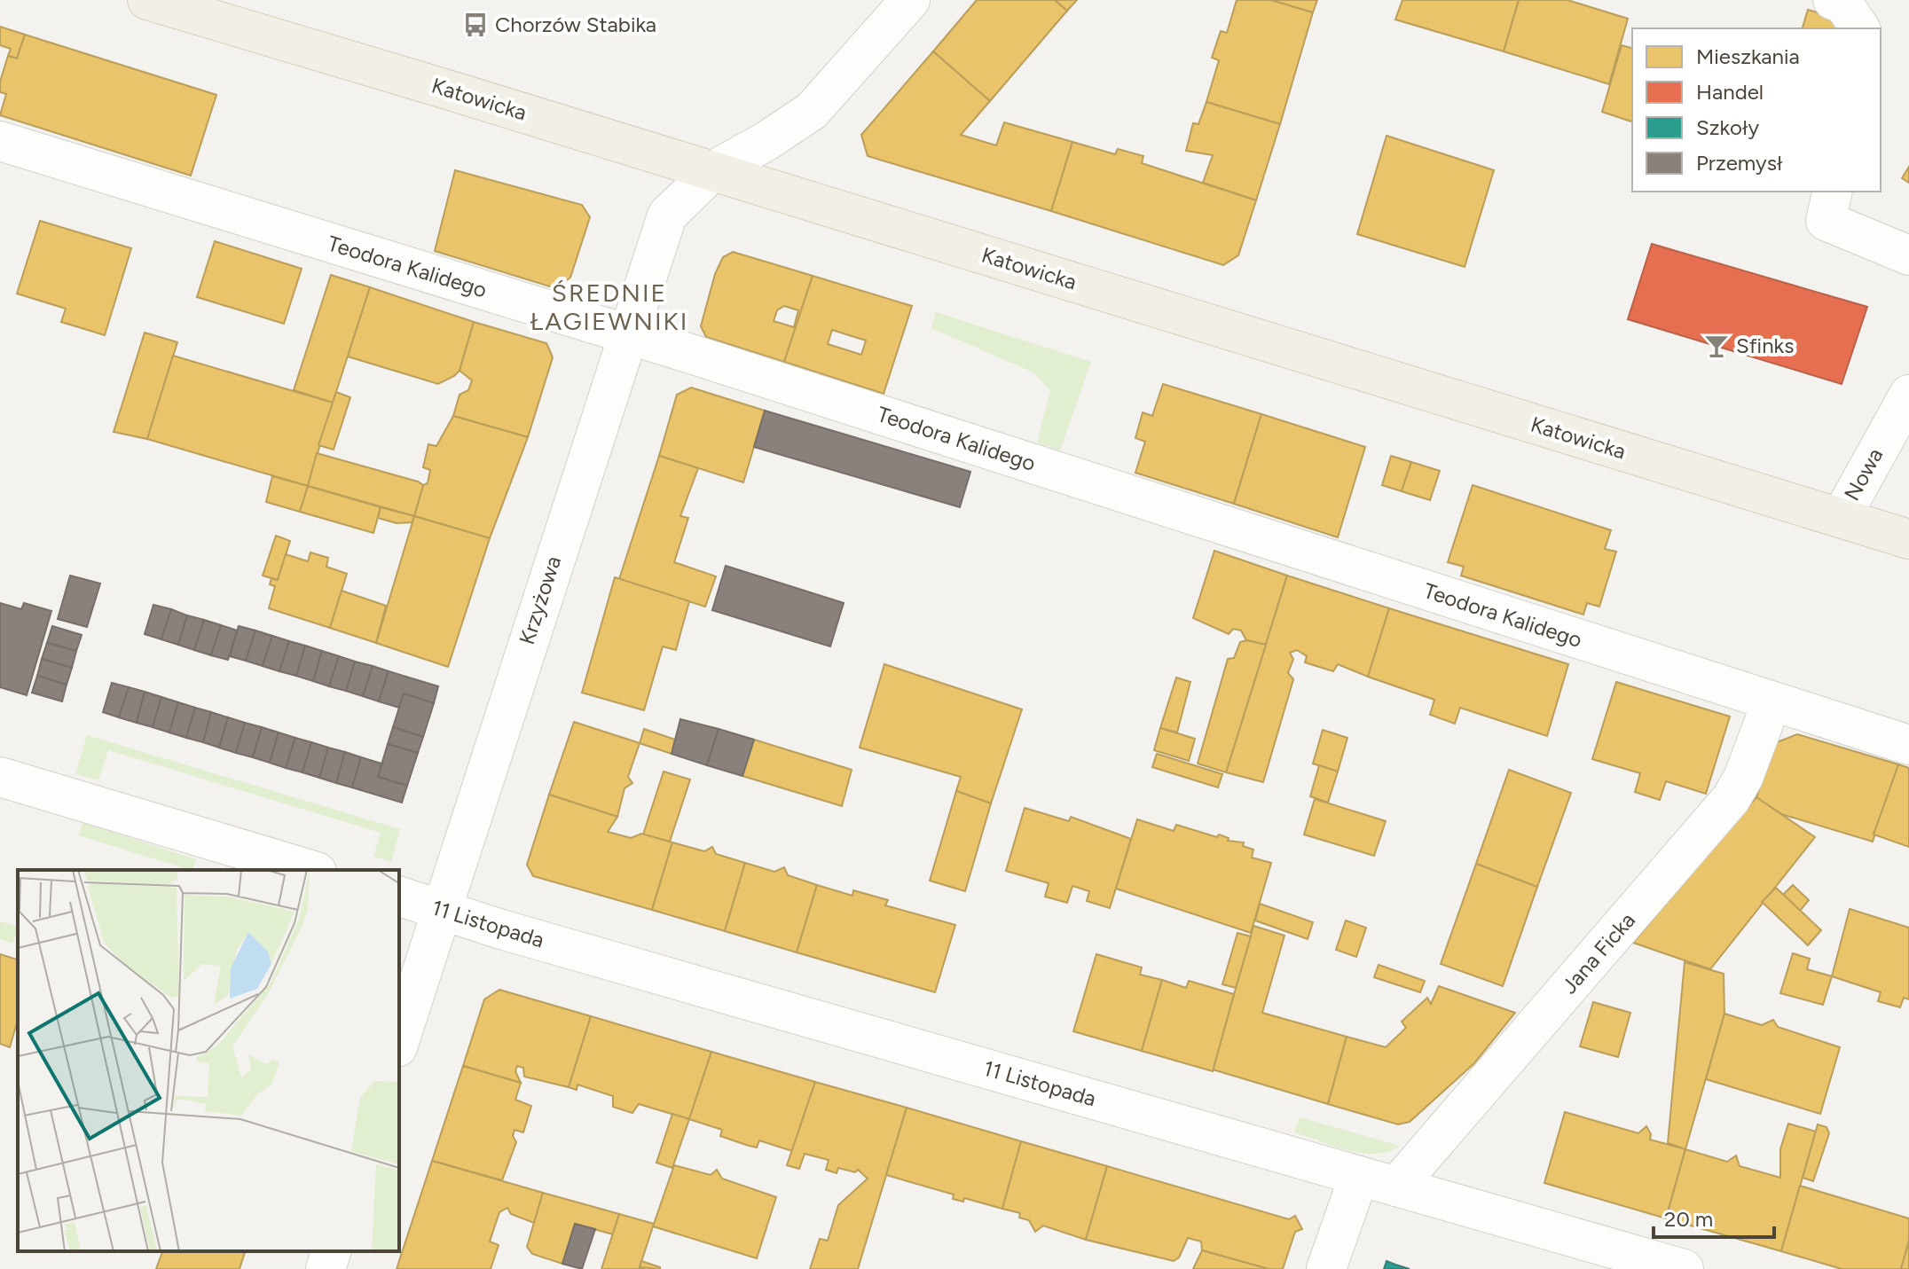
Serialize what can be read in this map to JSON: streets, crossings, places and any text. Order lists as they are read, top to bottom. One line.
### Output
{"streets":{"main road":["Katowicka"],"street":["Teodora Kalidego","Nowa","Krzyżowa","11 Listopada","Jana Ficka"]},"crossings":[["Katowicka","Nowa"],["Katowicka","Krzyżowa"],["Teodora Kalidego","Krzyżowa"],["Teodora Kalidego","Jana Ficka"],["Krzyżowa","11 Listopada"],["11 Listopada","Jana Ficka"]],"districts":["ŚREDNIE ŁAGIEWNIKI"],"places":{"bus stop":["Chorzów Stabika"],"bar":["Sfinks"]},"legend":["Mieszkania","Handel","Szkoły","Przemysł"],"scale_bar":"20 m"}
